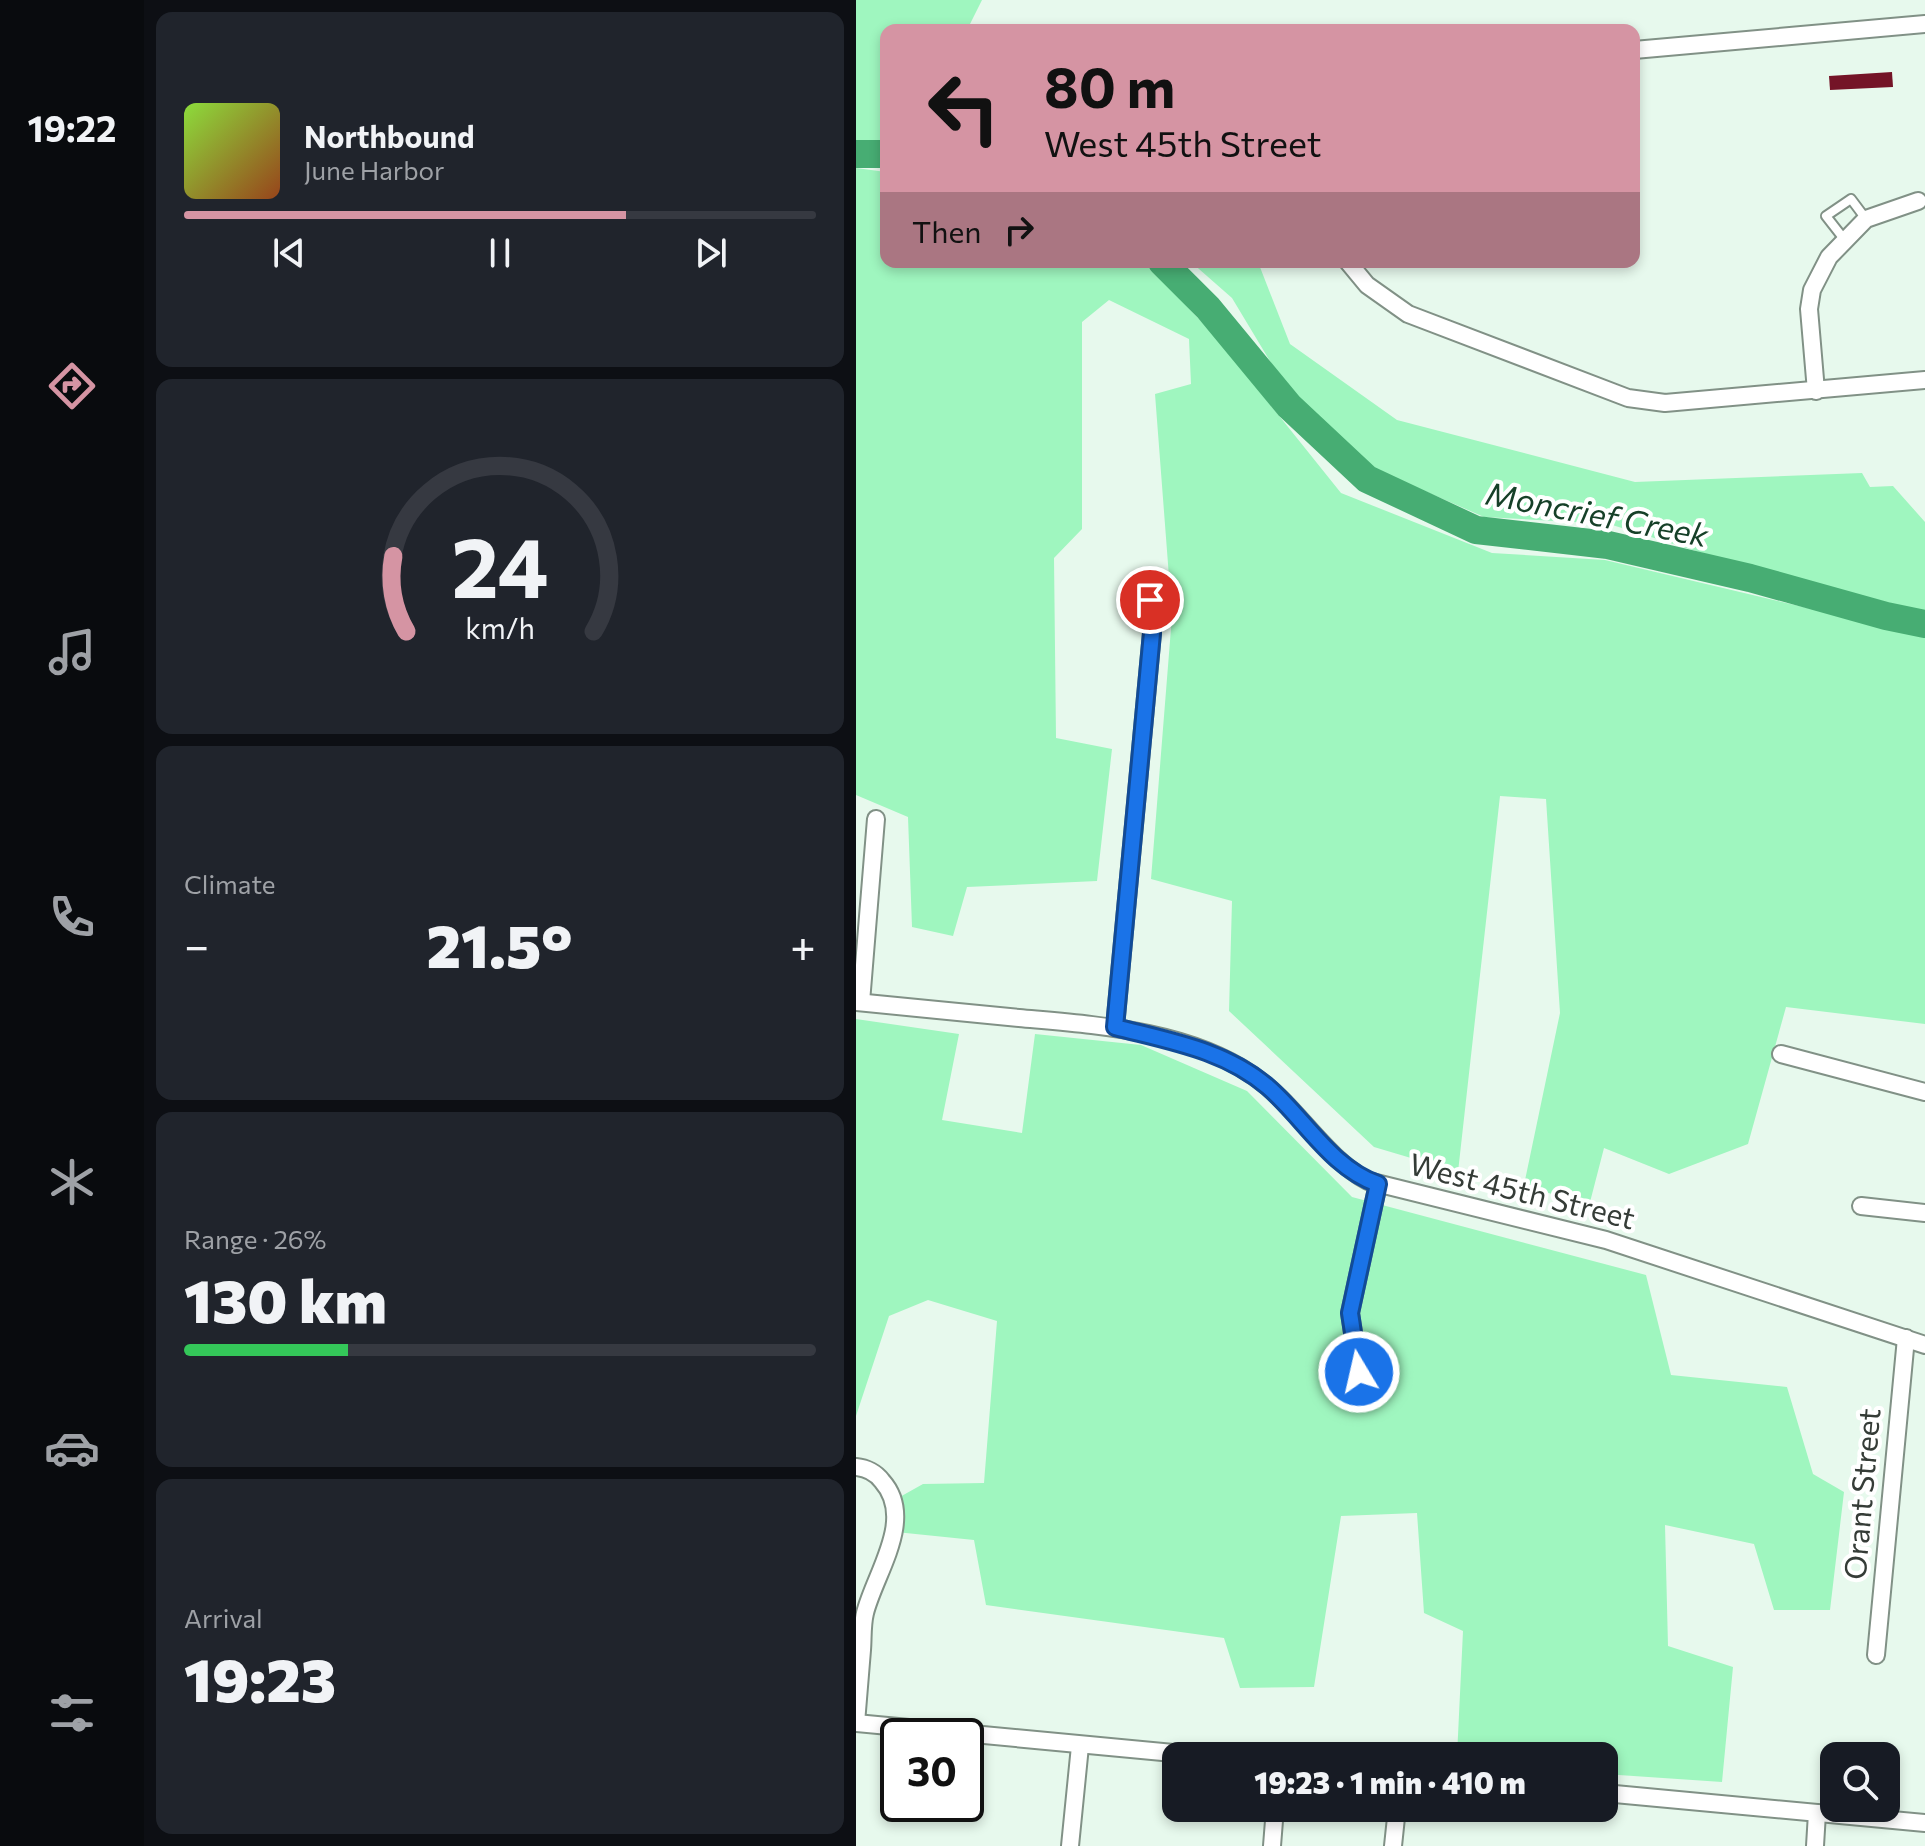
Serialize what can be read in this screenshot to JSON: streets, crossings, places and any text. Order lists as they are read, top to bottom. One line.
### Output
{"streets":{"street":["West 45th Street","Orant Street"]},"crossings":[["West 45th Street","Orant Street"]],"water":["Moncrief Creek"],"page":{"tabs":"19:22","turn":["80 m","West 45th Street"],"song":["Northbound","June Harbor"],"then":"Then","tile":["Climate",["Range · 26%","130 km"],["Arrival","19:23"]],"heat":["−","21.5°","+"],"limit":"30","trip":"19:23 · 1 min · 410 m","gauge":["24","km/h"]}}
